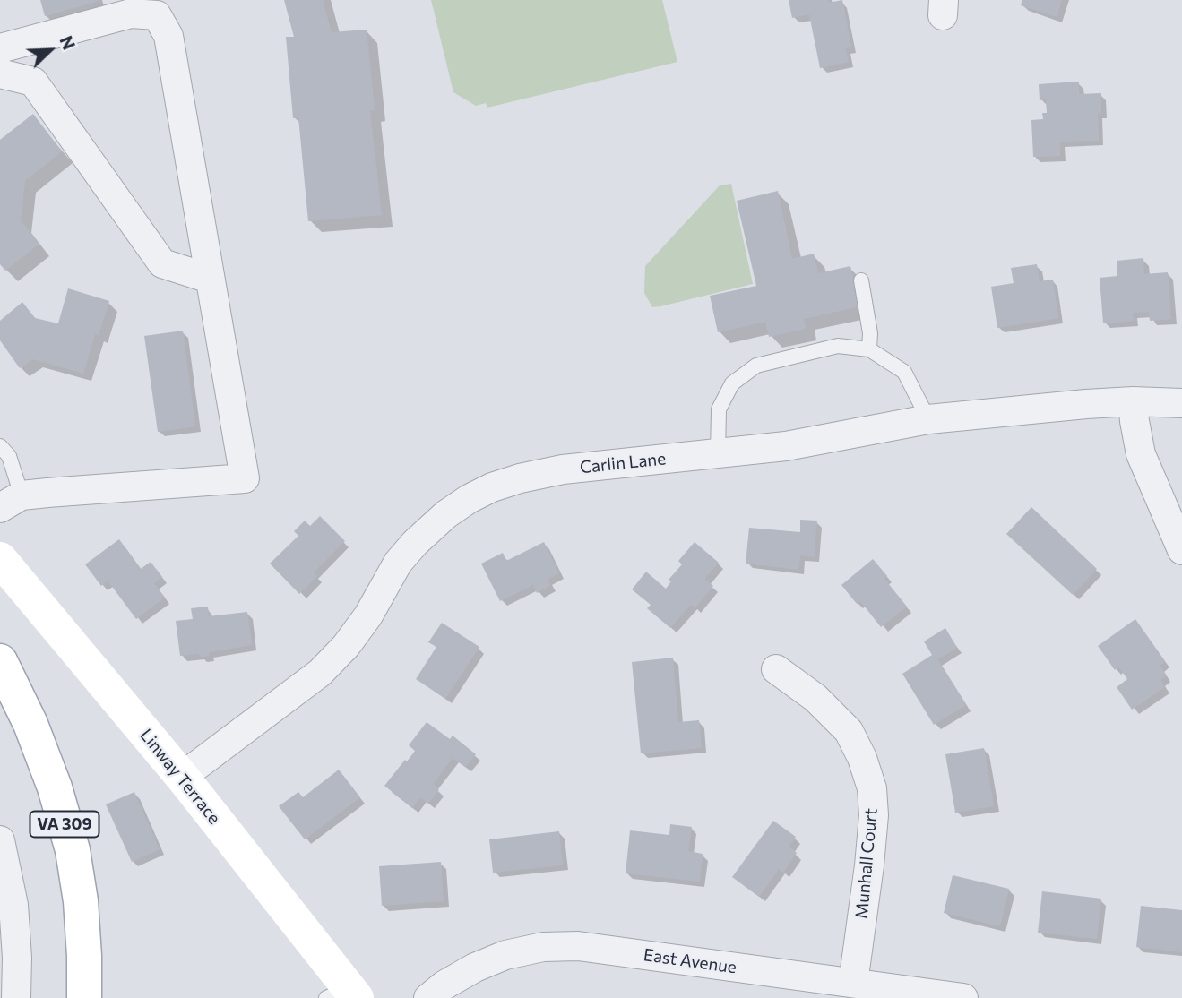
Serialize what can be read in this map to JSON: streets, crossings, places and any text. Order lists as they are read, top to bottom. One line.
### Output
{"streets":{"street":["Carlin Lane","Linway Terrace","VA 309","Munhall Court","East Avenue"]},"crossings":[["Carlin Lane","Linway Terrace"],["Munhall Court","East Avenue"]],"north":"top right"}
